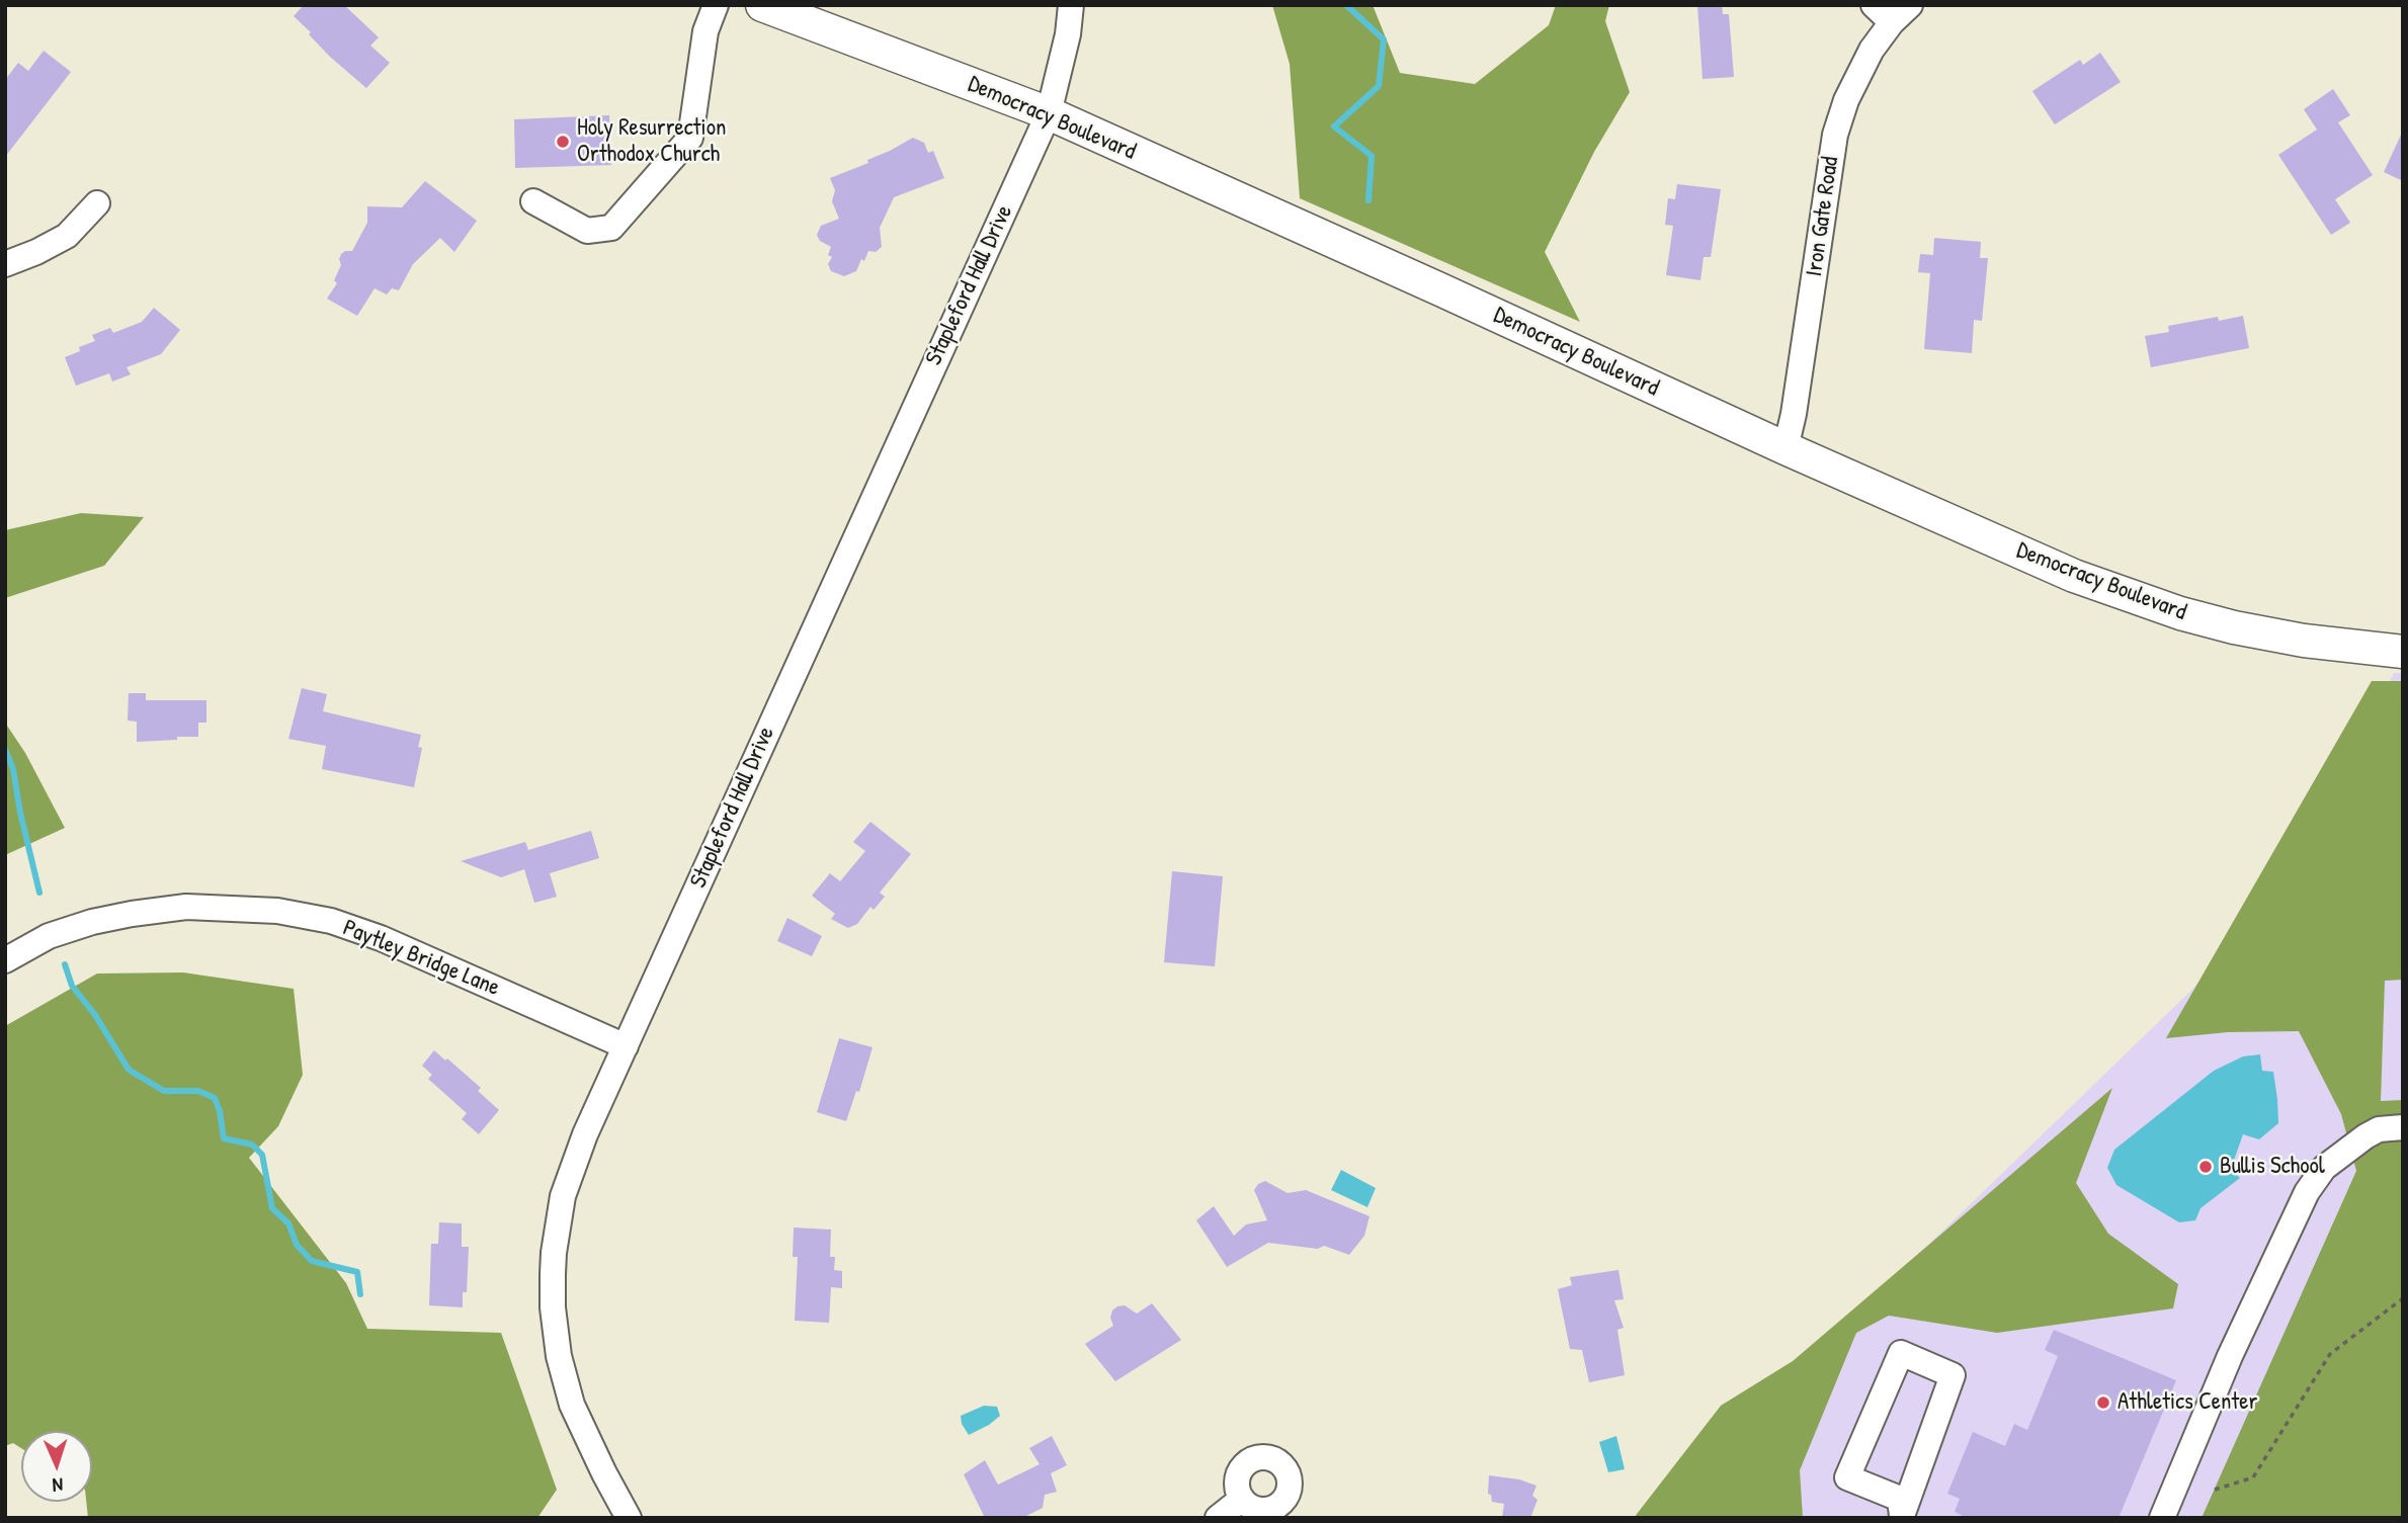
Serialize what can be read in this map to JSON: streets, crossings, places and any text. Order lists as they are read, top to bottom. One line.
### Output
{"streets":{"main road":["Democracy Boulevard"],"street":["Iron Gate Road","Stapleford Hall Drive","Paytley Bridge Lane"]},"crossings":[["Democracy Boulevard","Iron Gate Road"],["Democracy Boulevard","Stapleford Hall Drive"],["Stapleford Hall Drive","Paytley Bridge Lane"]],"places":["Holy Resurrection Orthodox Church","Bullis School","Athletics Center"],"north":"bottom"}
